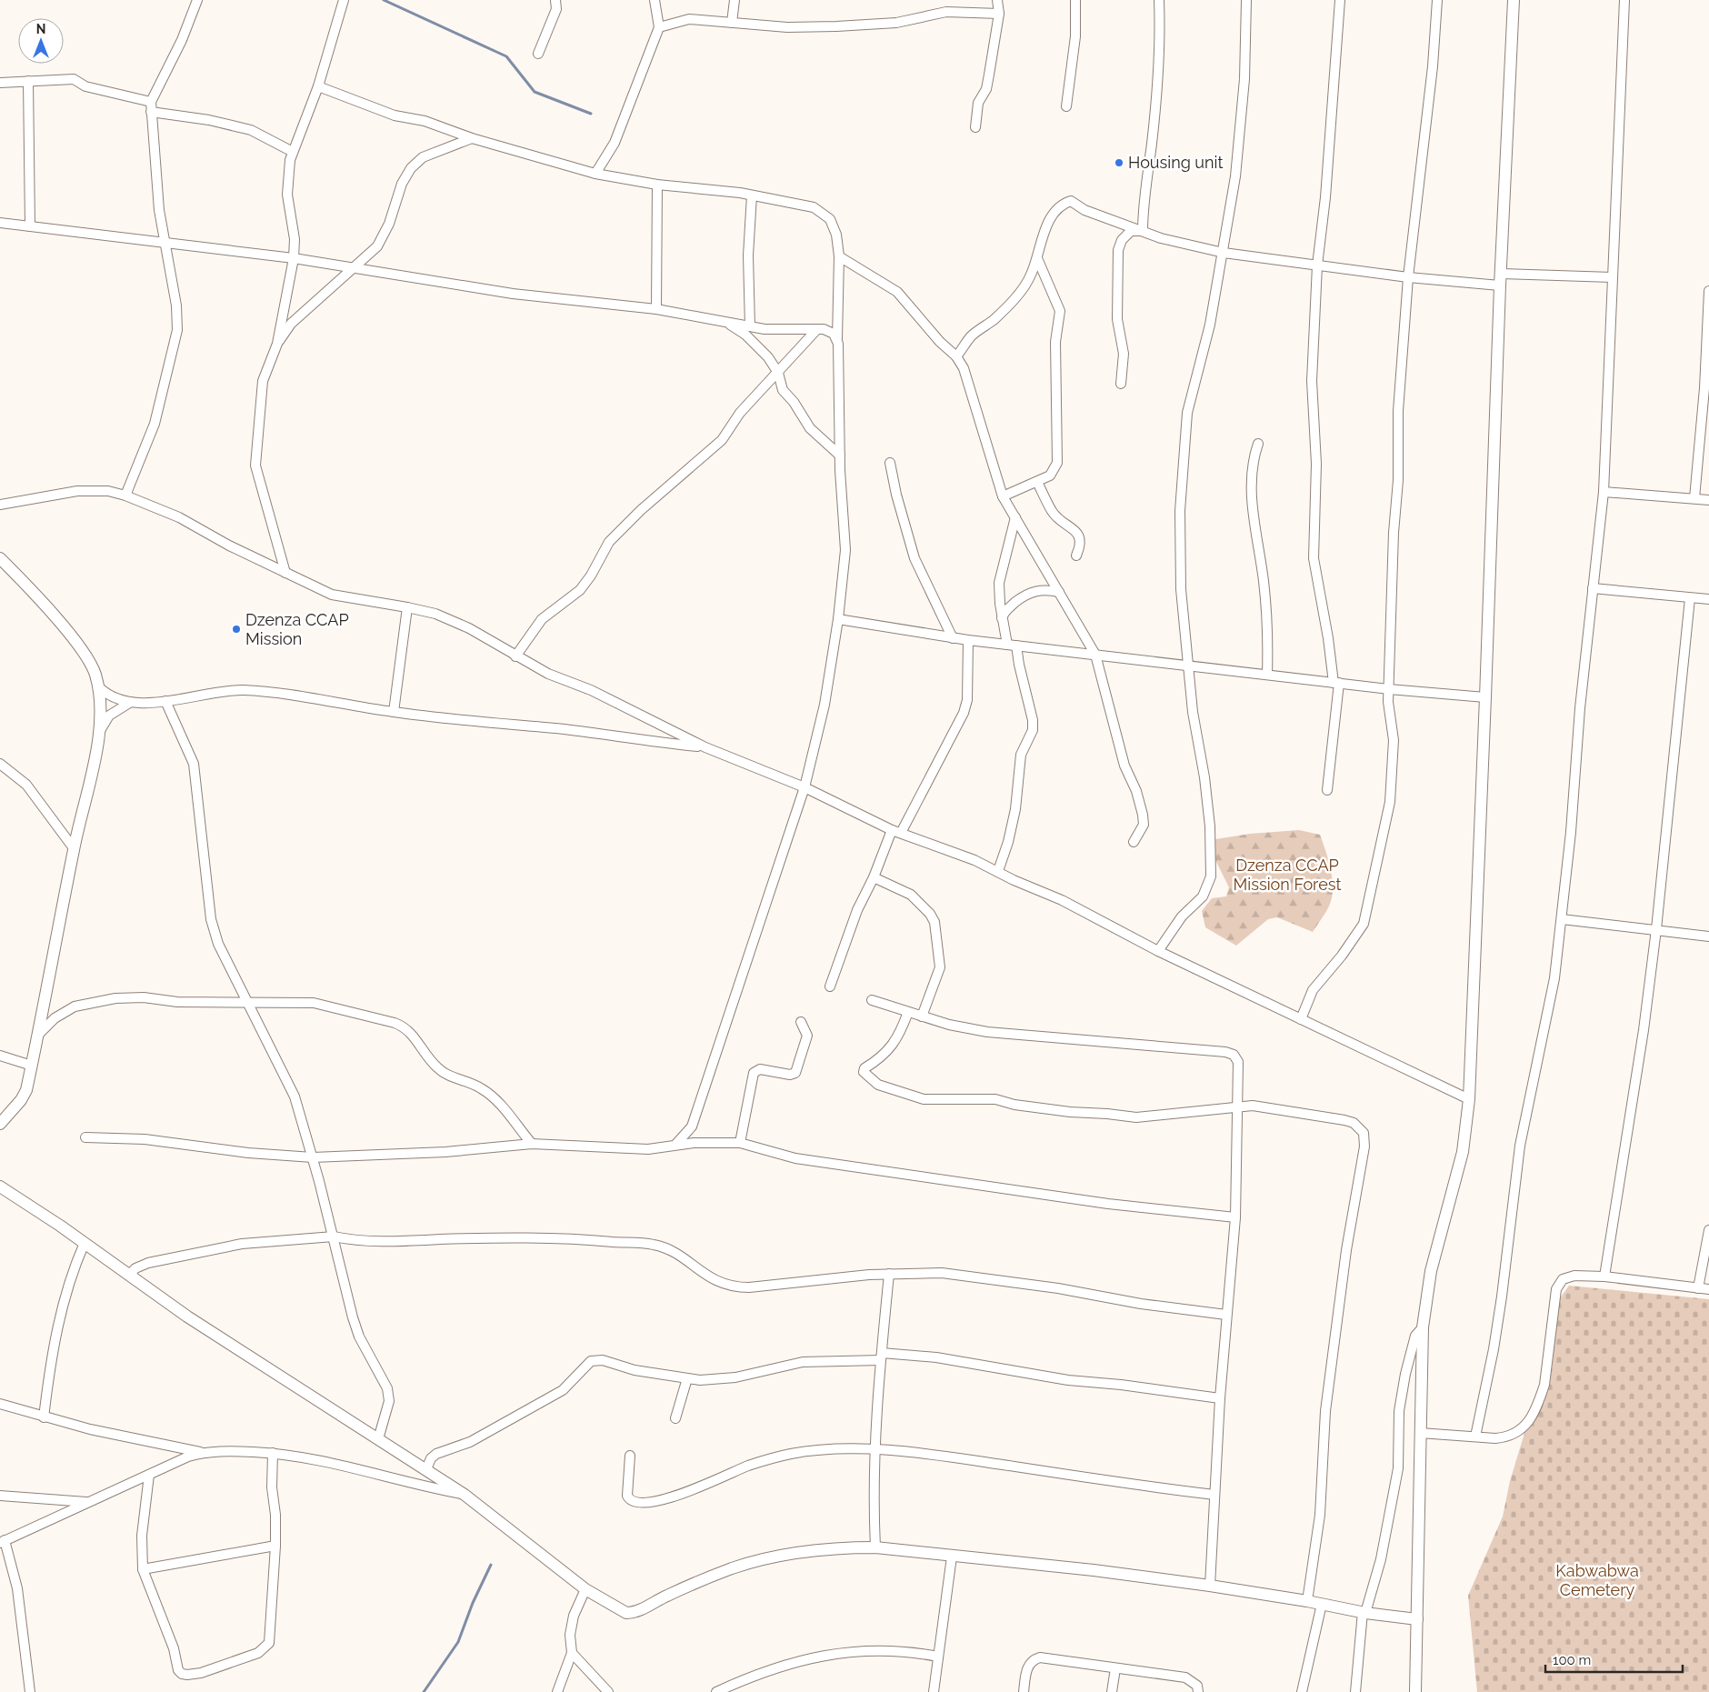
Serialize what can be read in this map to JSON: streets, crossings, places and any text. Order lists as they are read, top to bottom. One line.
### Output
{"parks":["Dzenza CCAP Mission Forest","Kabwabwa Cemetery"],"places":["Housing unit","Dzenza CCAP Mission"],"scale_bar":"100 m","north":"top"}
